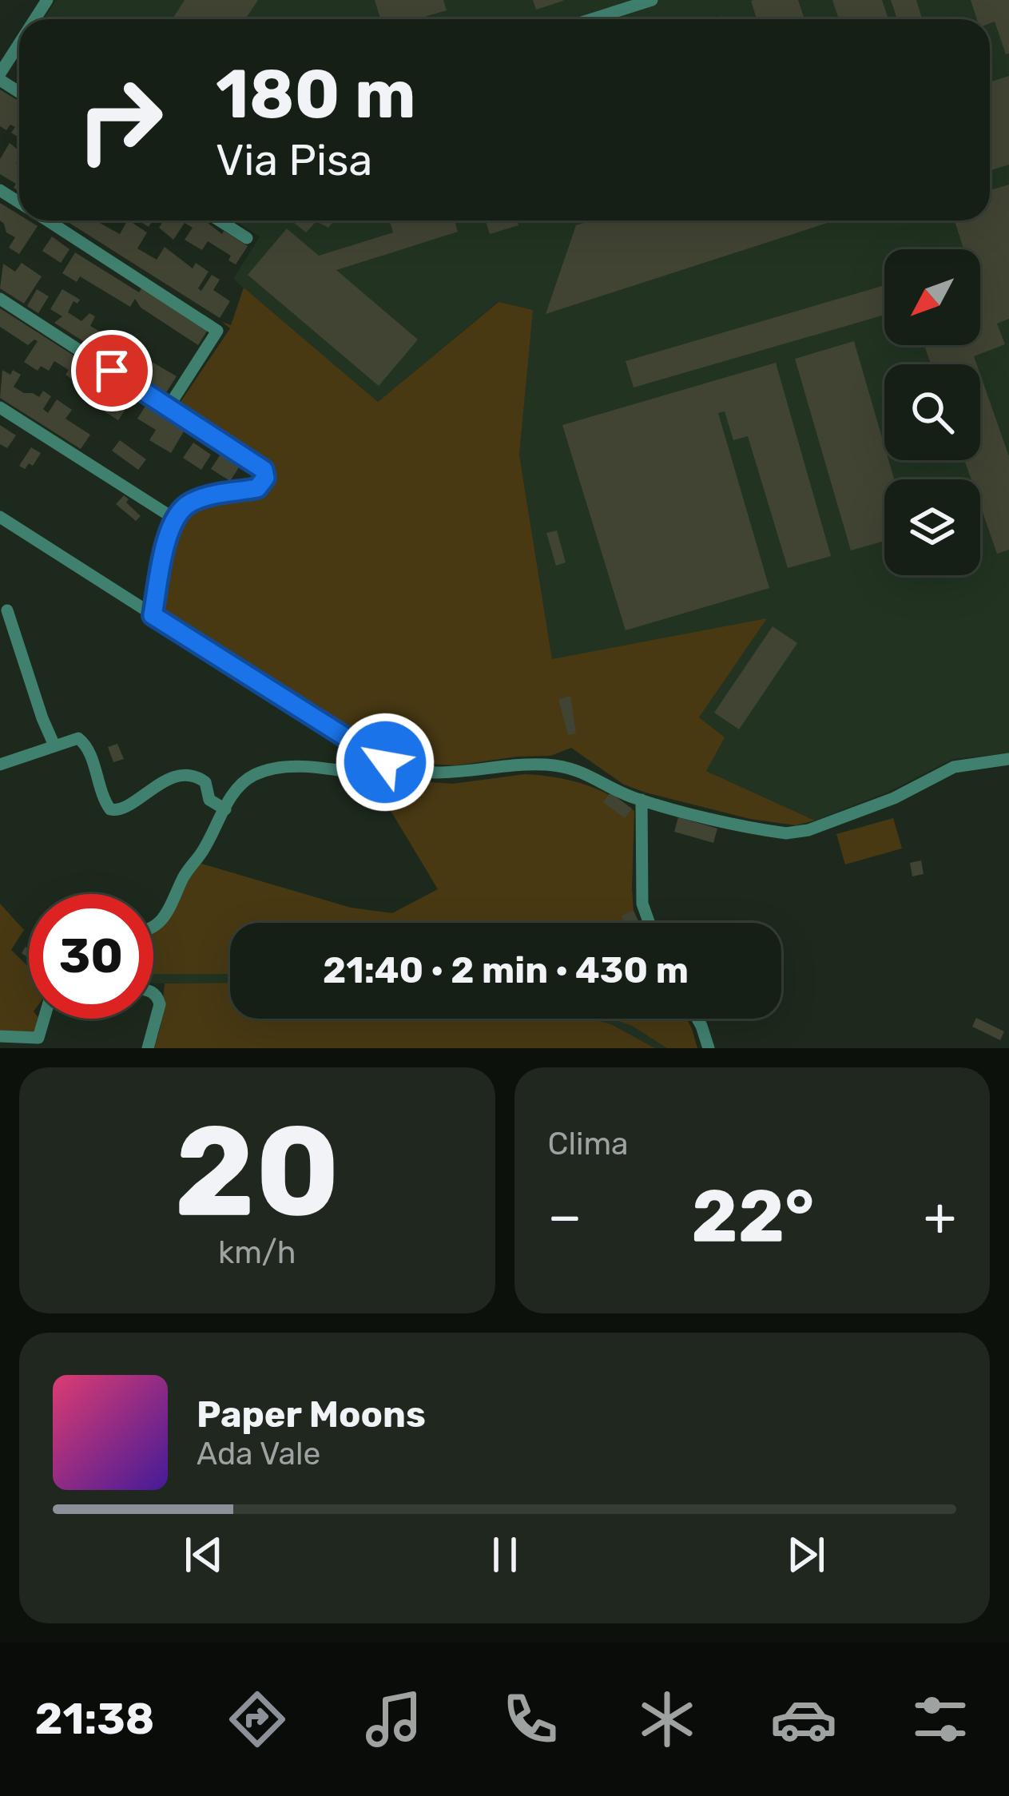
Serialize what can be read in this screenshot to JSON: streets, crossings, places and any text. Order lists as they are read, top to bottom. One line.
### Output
{"north":"bottom left","page":{"turn":["180 m","Via Pisa"],"limit":"30","trip":"21:40 · 2 min · 430 m","tile":[["20","km/h"],"Clima"],"heat":["−","22°","+"],"song":["Paper Moons","Ada Vale"],"tabs":"21:38"}}
